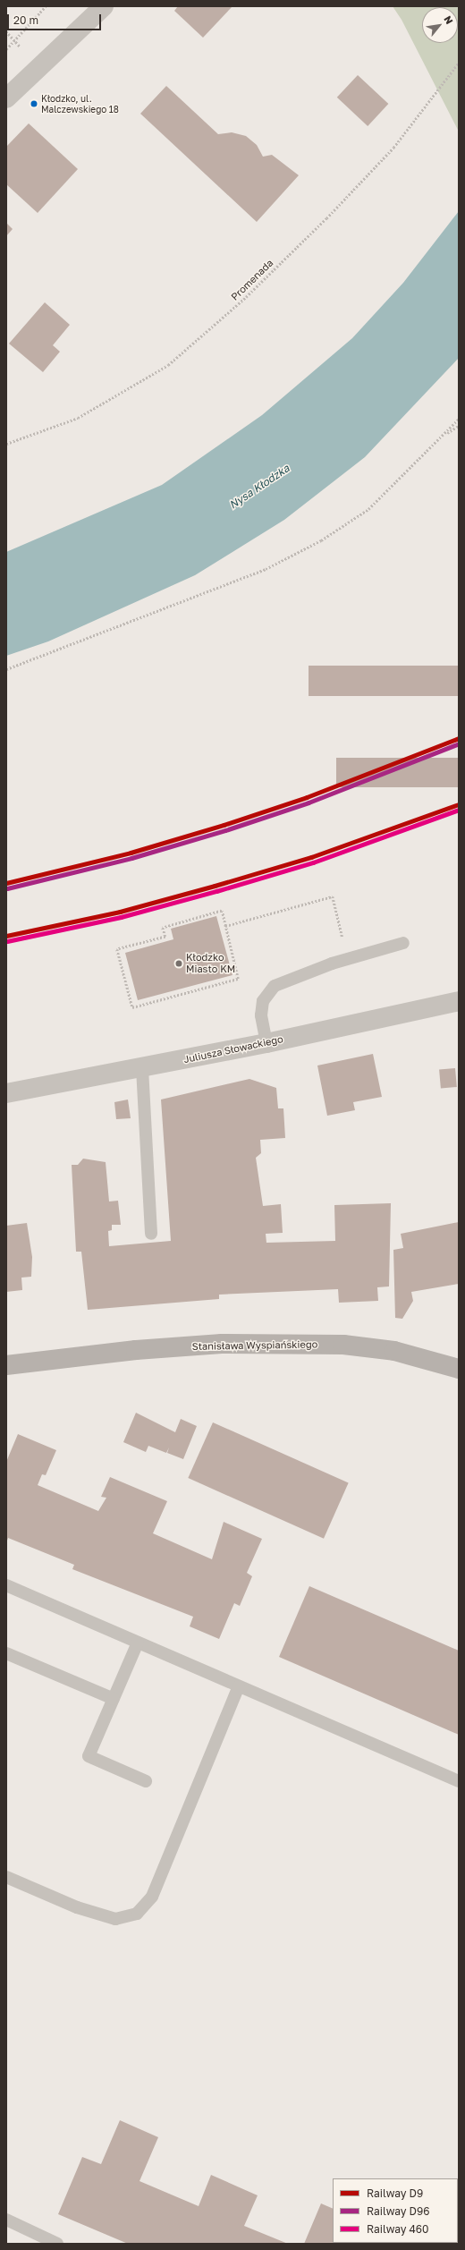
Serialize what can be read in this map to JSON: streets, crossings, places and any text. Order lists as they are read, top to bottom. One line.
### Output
{"streets":{"main road":["Stanisława Wyspiańskiego"],"street":["Juliusza Słowackiego"],"path":["Promenada"]},"water":["Nysa Kłodzka"],"places":["Kłodzko, ul. Malczewskiego 18","Kłodzko Miasto KM"],"lines":["rail line D9","rail line D96","rail line 460"],"legend":["Railway D9","Railway D96","Railway 460"],"scale_bar":"20 m","north":"top right"}
